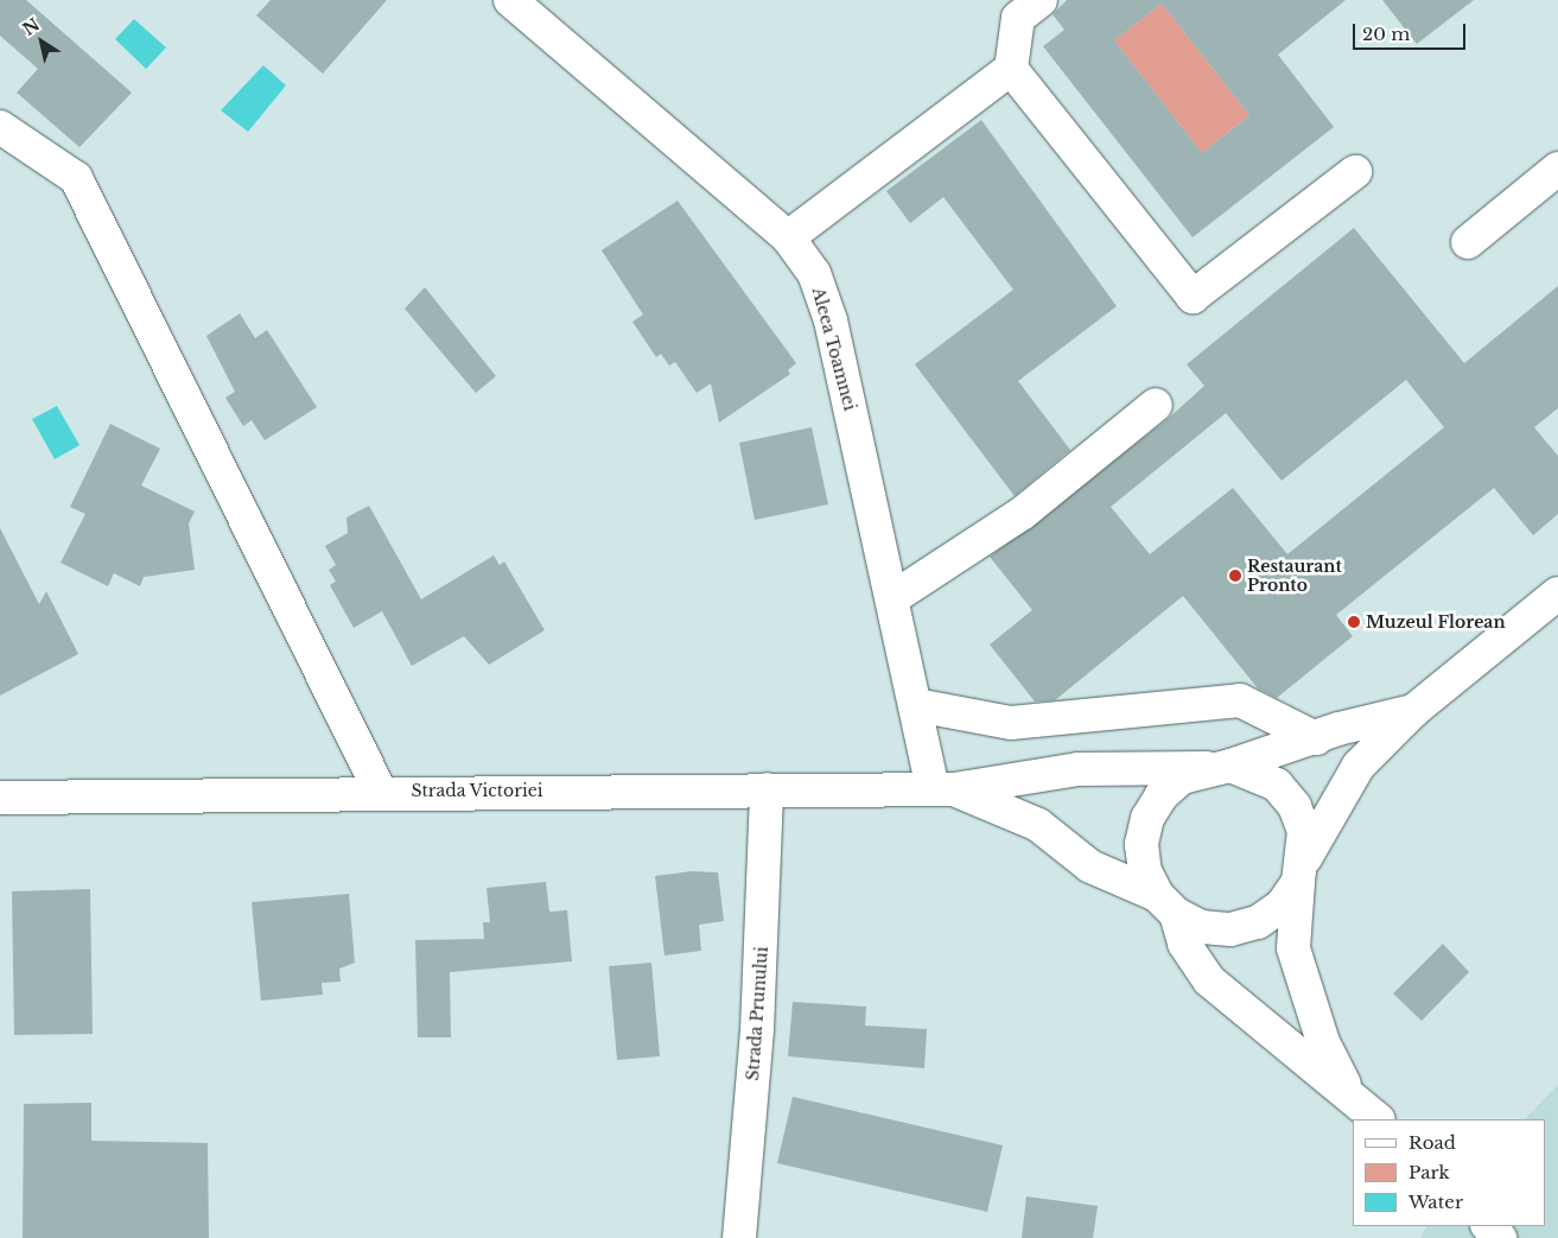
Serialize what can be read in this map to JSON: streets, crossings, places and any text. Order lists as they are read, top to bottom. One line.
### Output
{"streets":{"street":["Aleea Toamnei","Strada Victoriei","Strada Prunului"]},"crossings":[["Aleea Toamnei","Strada Victoriei"],["Strada Victoriei","Strada Prunului"]],"places":["Restaurant Pronto","Muzeul Florean"],"legend":["Road","Park","Water"],"scale_bar":"20 m","north":"top left"}
